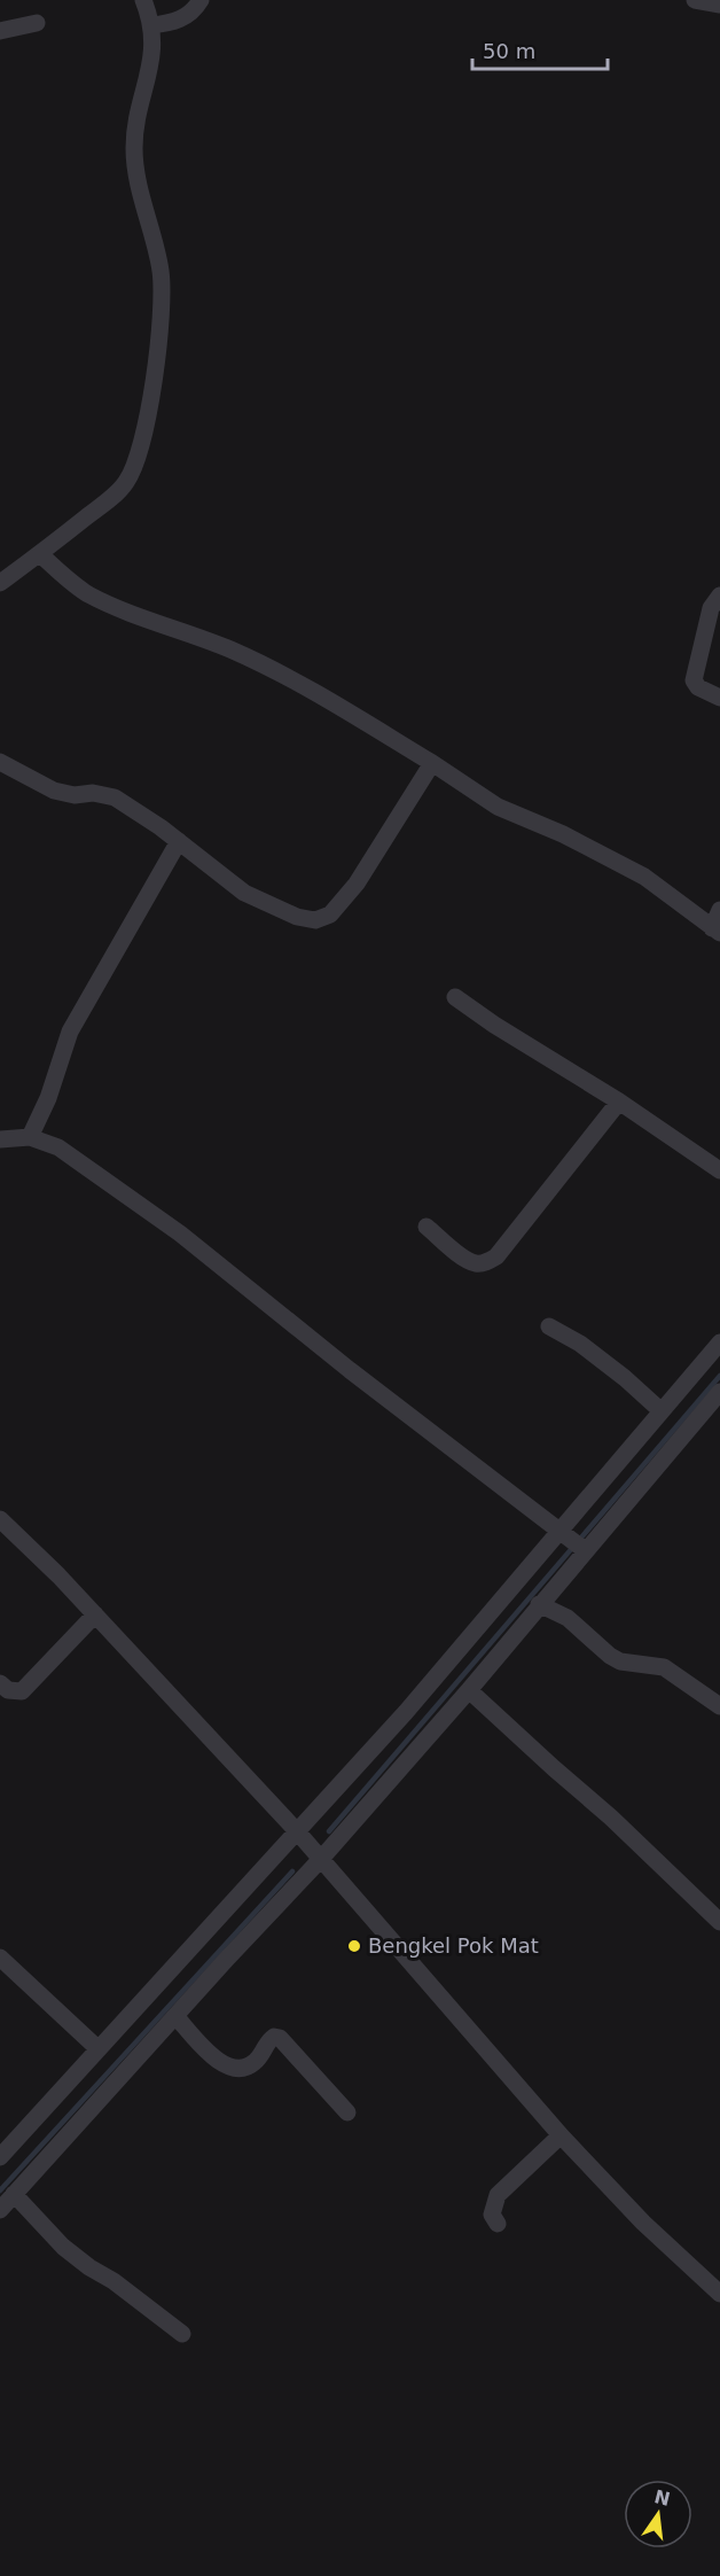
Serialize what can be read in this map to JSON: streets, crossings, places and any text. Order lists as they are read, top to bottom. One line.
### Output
{"places":["Bengkel Pok Mat"],"scale_bar":"50 m","north":"top"}
